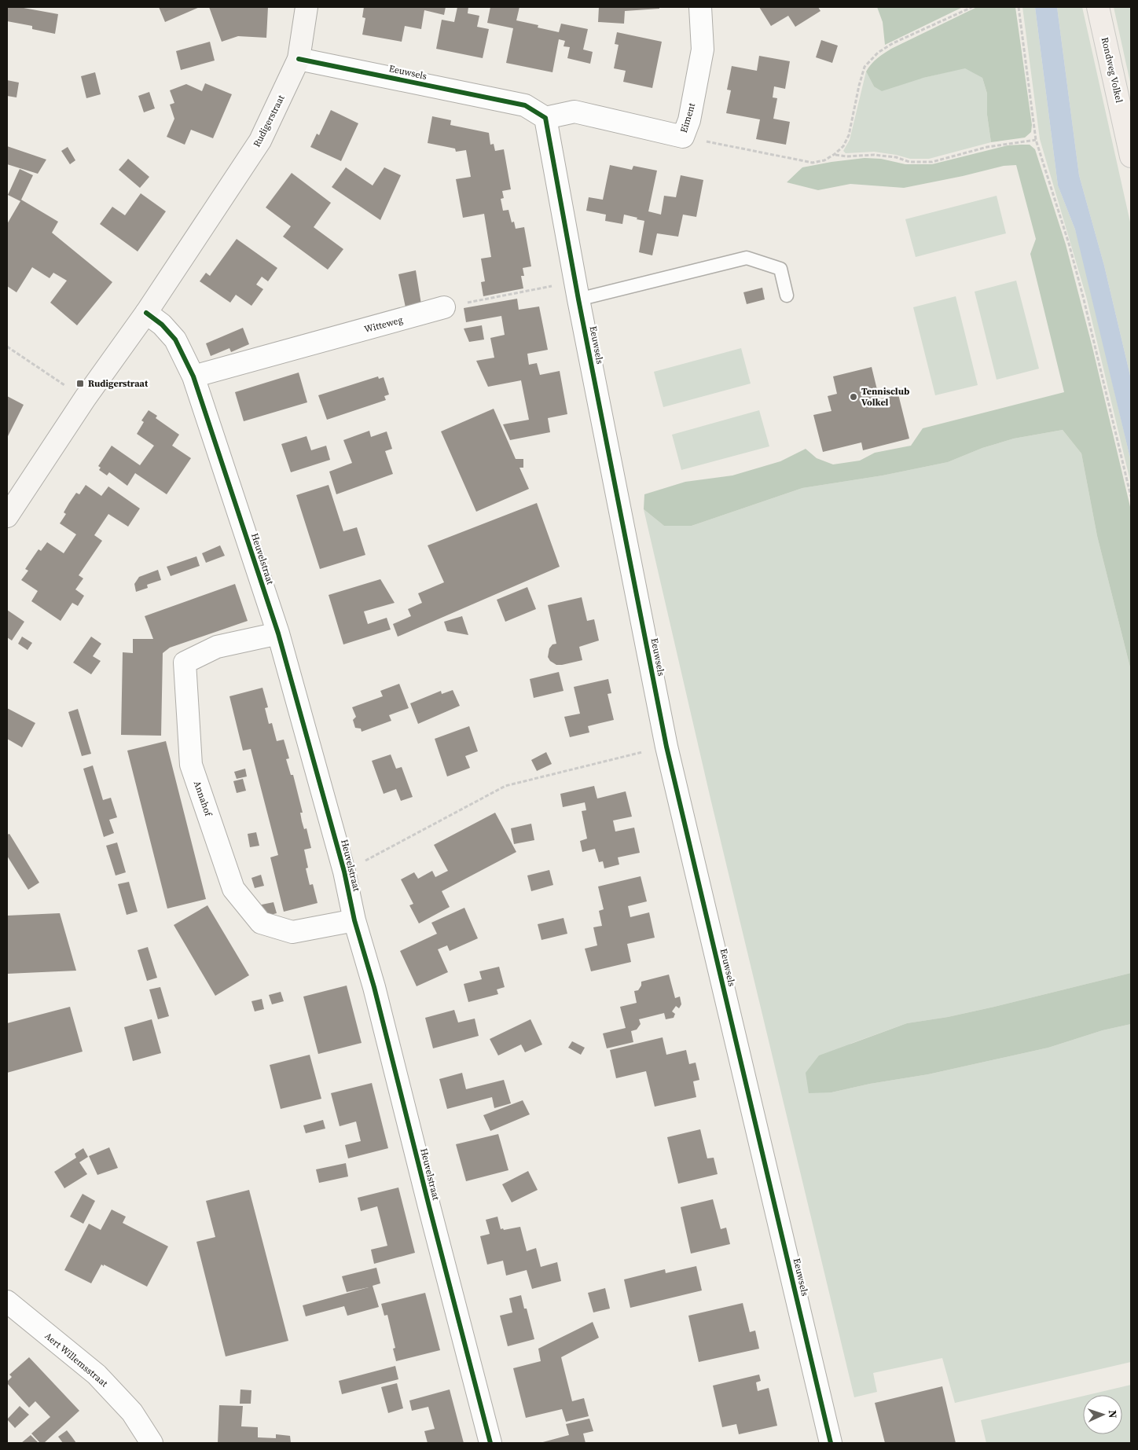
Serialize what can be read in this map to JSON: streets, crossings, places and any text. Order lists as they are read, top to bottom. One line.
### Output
{"streets":{"main road":["Rondweg Volkel"],"street":["Eeuwsels","Eiment","Rudigerstraat","Witteweg","Heuvelstraat","Annahof","Aert Willemsstraat"]},"crossings":[["Eeuwsels","Eiment"],["Eeuwsels","Rudigerstraat"],["Rudigerstraat","Heuvelstraat"],["Witteweg","Heuvelstraat"],["Heuvelstraat","Annahof"]],"places":{"transit":["Rudigerstraat"],"other":["Tennisclub Volkel"]},"north":"right"}
